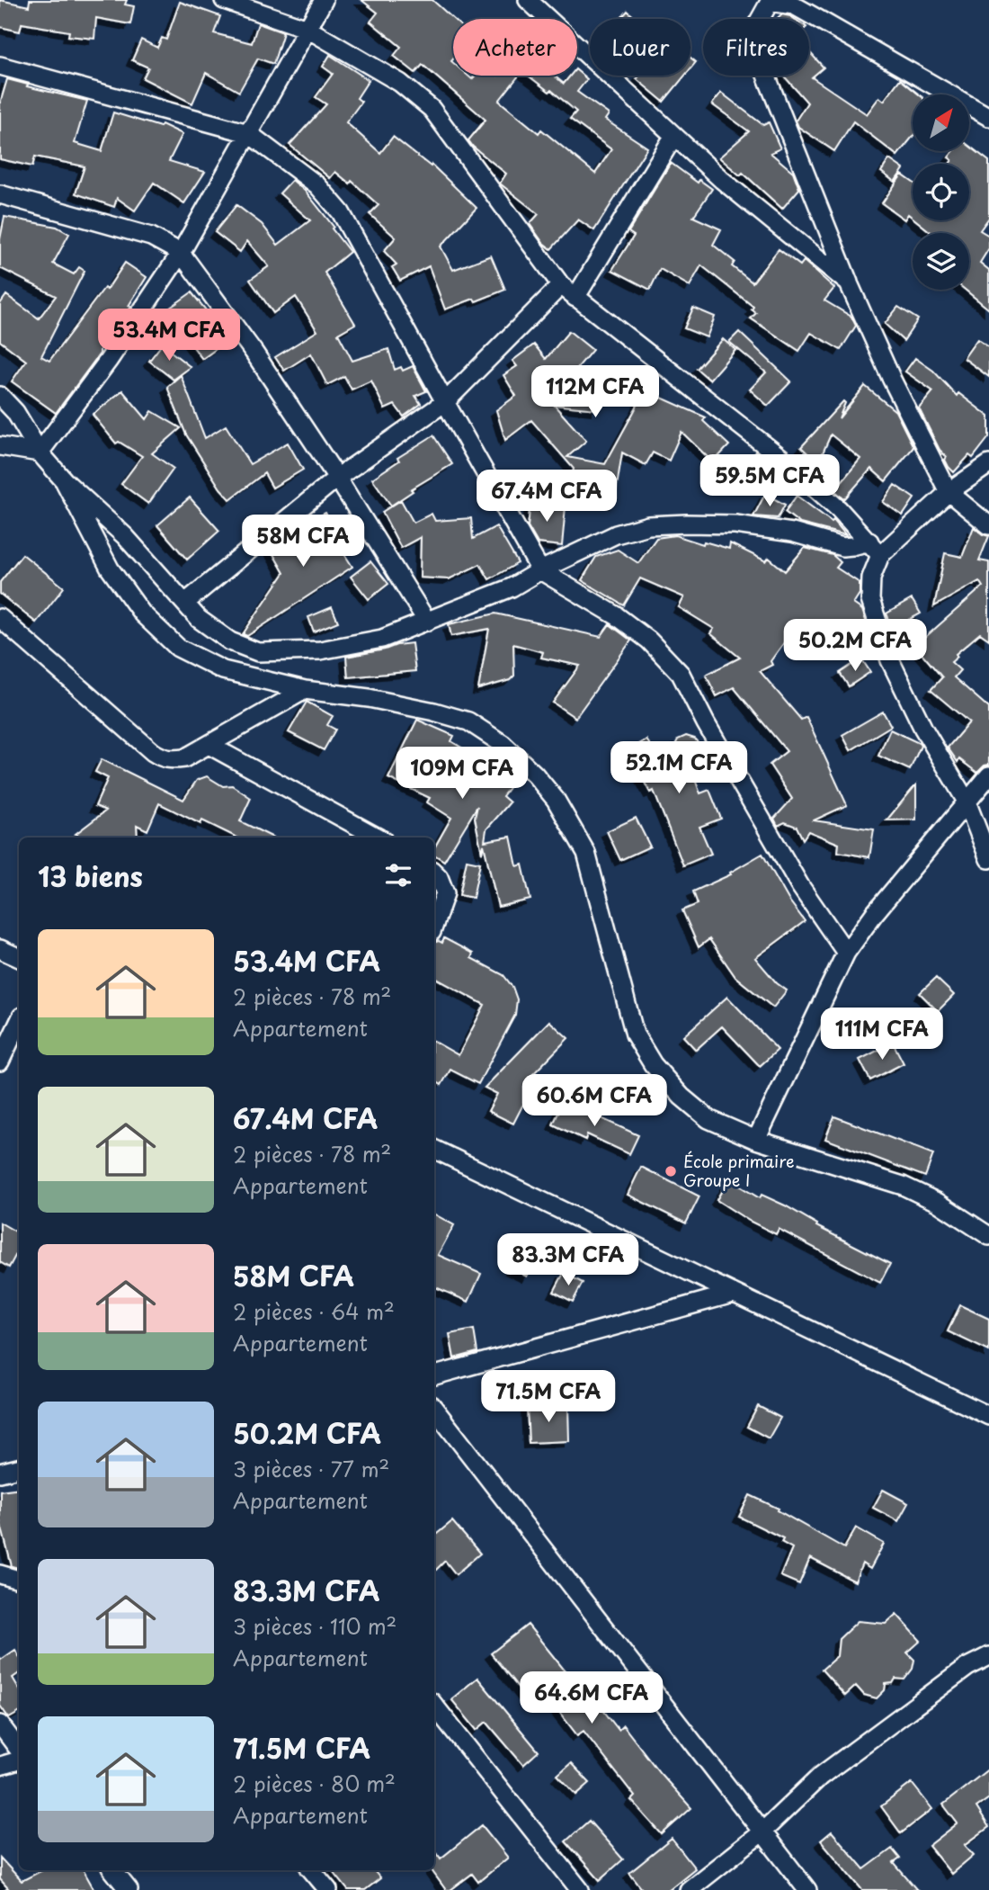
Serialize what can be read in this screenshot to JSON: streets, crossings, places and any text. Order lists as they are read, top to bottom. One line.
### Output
{"places":["École primaire Groupe I"],"north":"top right","page":{"chip":["Acheter","Louer","Filtres"],"price":["53.4M CFA","112M CFA","59.5M CFA","67.4M CFA","58M CFA","50.2M CFA","52.1M CFA","109M CFA","111M CFA","60.6M CFA","83.3M CFA","71.5M CFA","64.6M CFA"],"heading":"13 biens","list":[{"name":"53.4M CFA","note":"2 pièces · 78 m² · Appartement"},{"name":"67.4M CFA","note":"2 pièces · 78 m² · Appartement"},{"name":"58M CFA","note":"2 pièces · 64 m² · Appartement"},{"name":"50.2M CFA","note":"3 pièces · 77 m² · Appartement"},{"name":"83.3M CFA","note":"3 pièces · 110 m² · Appartement"},{"name":"71.5M CFA","note":"2 pièces · 80 m² · Appartement"}]}}
